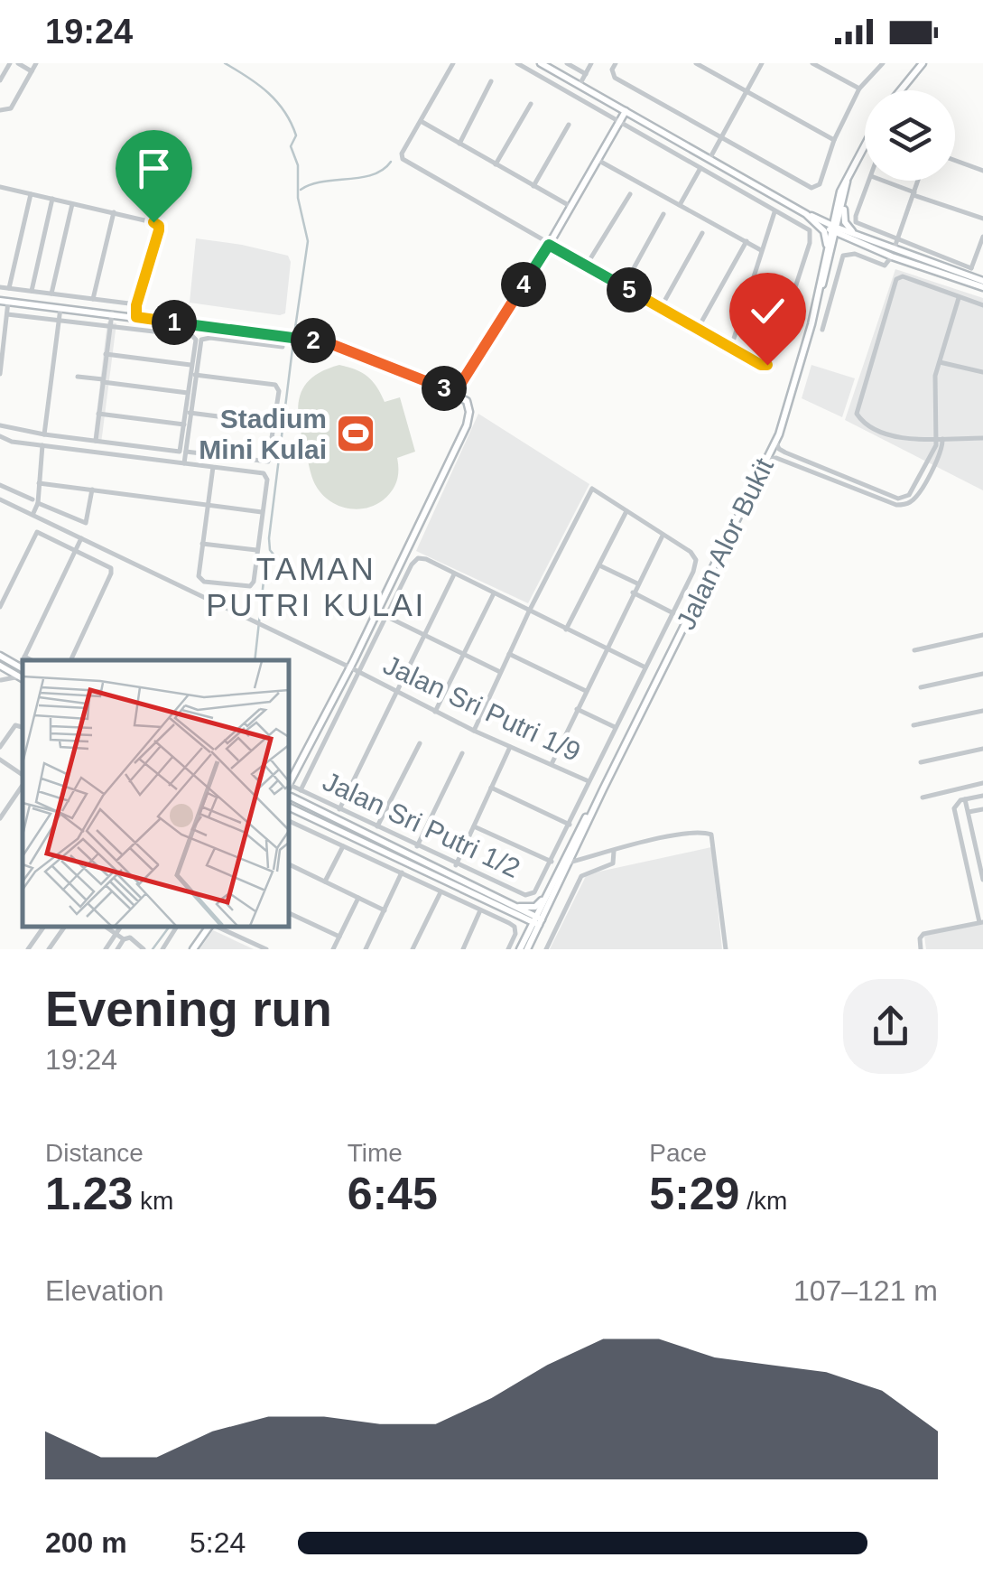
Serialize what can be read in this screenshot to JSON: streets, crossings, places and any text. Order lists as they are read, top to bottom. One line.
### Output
{"streets":{"main road":["Jalan Alor Bukit"],"street":["Jalan Sri Putri 1/9","Jalan Sri Putri 1/2"]},"districts":["TAMAN PUTRI KULAI"],"places":{"sports":["Stadium Mini Kulai"]},"page":{"status":"19:24","pins":["4","5","1","2","3"],"heading":["Evening run","19:24"],"stats":[["Distance","1.23 km"],["Time","6:45"],["Pace","5:29 /km"]],"chart":["Elevation","107–121 m"],"list":[{"name":"200 m","note":"5:24"}]}}
